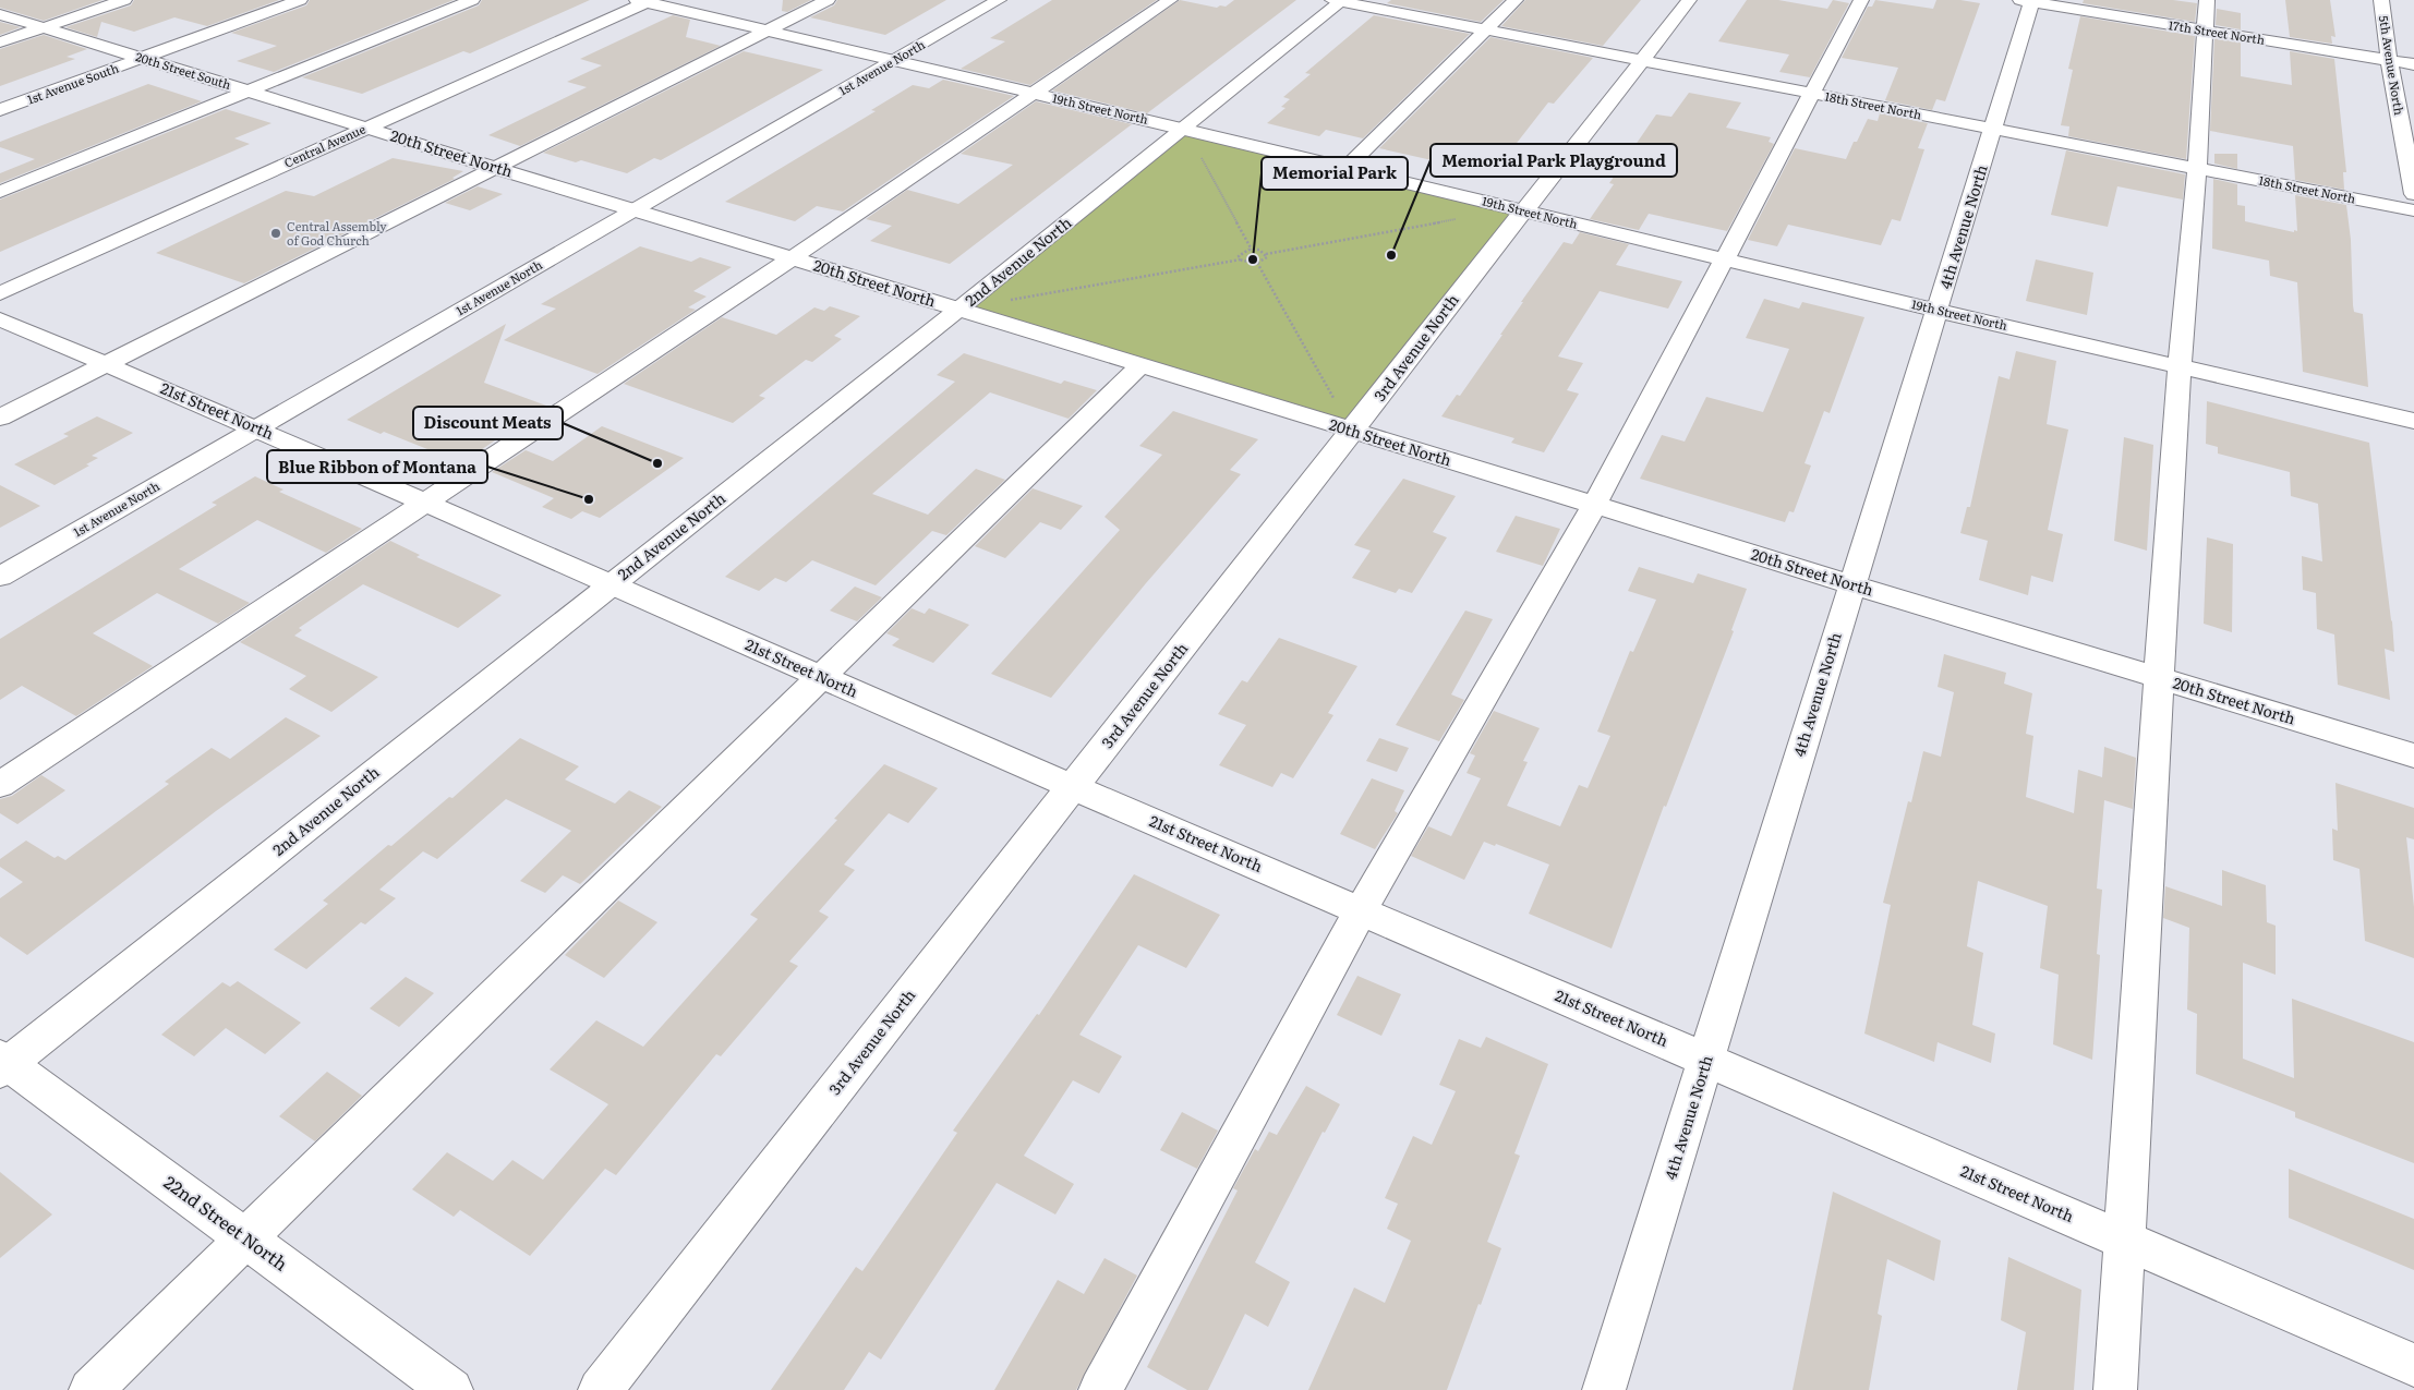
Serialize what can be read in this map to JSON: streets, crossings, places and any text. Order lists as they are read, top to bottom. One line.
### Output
{"streets":{"street":["17th Street North","5th Avenue North","1st Avenue North","20th Street South","1st Avenue South","18th Street North","19th Street North","Central Avenue","20th Street North","4th Avenue North","2nd Avenue North","3rd Avenue North","21st Street North","22nd Street North"]},"crossings":[["17th Street North","5th Avenue North"],["17th Street North","4th Avenue North"],["1st Avenue North","19th Street North"],["1st Avenue North","20th Street North"],["1st Avenue North","21st Street North"],["20th Street South","1st Avenue South"],["20th Street South","Central Avenue"],["20th Street South","20th Street North"],["18th Street North","4th Avenue North"],["18th Street North","2nd Avenue North"],["18th Street North","3rd Avenue North"],["19th Street North","Central Avenue"],["19th Street North","4th Avenue North"],["19th Street North","2nd Avenue North"],["19th Street North","3rd Avenue North"],["Central Avenue","20th Street North"],["20th Street North","4th Avenue North"],["20th Street North","2nd Avenue North"],["20th Street North","3rd Avenue North"],["4th Avenue North","21st Street North"],["2nd Avenue North","21st Street North"],["2nd Avenue North","22nd Street North"],["3rd Avenue North","21st Street North"]],"places":["Central Assembly of God Church","Memorial Park Playground","Memorial Park","Discount Meats","Blue Ribbon of Montana"]}
